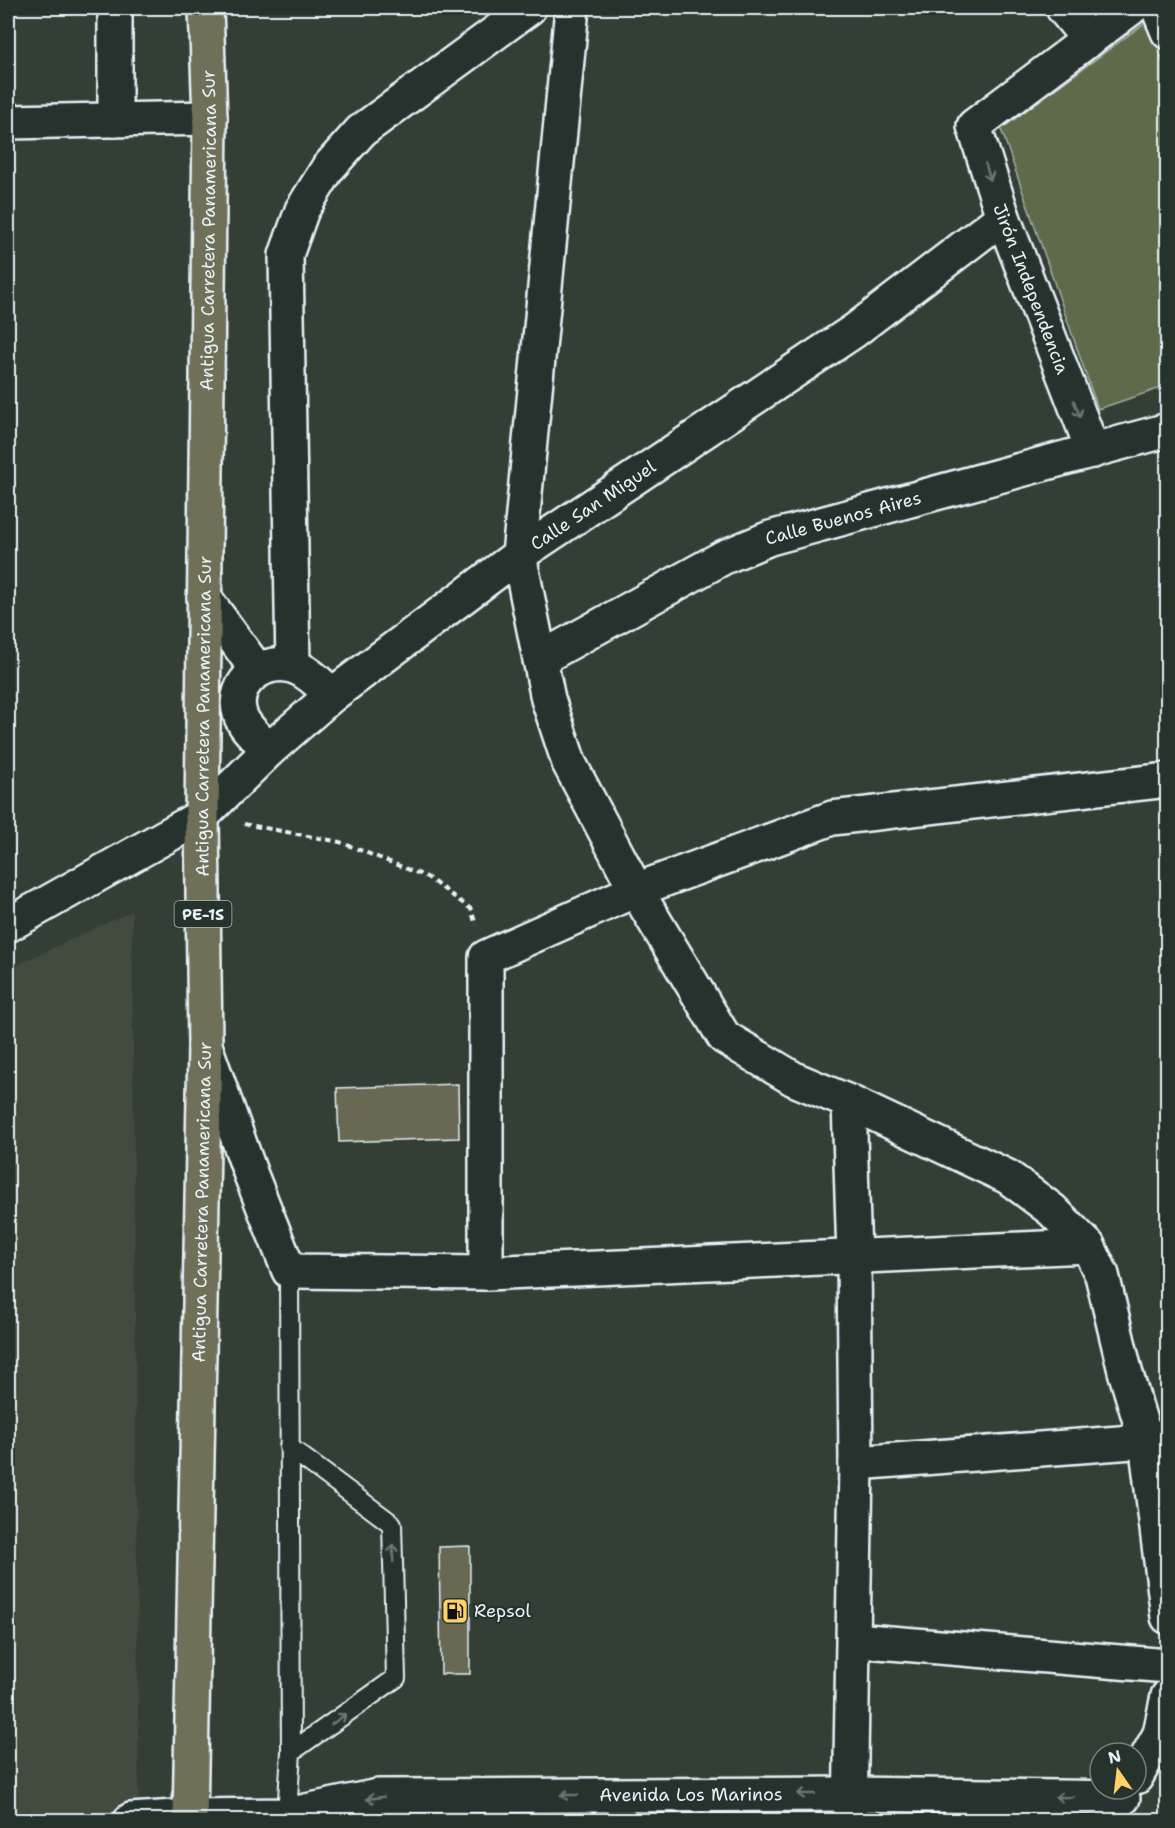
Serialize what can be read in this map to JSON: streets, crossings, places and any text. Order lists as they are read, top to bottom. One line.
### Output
{"streets":{"highway":["Antigua Carretera Panamericana Sur","PE-1S"],"street":["Jirón Independencia","Calle San Miguel","Calle Buenos Aires","Avenida Los Marinos"]},"crossings":[["Antigua Carretera Panamericana Sur","Calle San Miguel"],["Antigua Carretera Panamericana Sur","Avenida Los Marinos"],["Jirón Independencia","Calle San Miguel"],["Jirón Independencia","Calle Buenos Aires"]],"one_way":["Jirón Independencia","Avenida Los Marinos"],"places":{"fuel station":["Repsol"]},"north":"top"}
